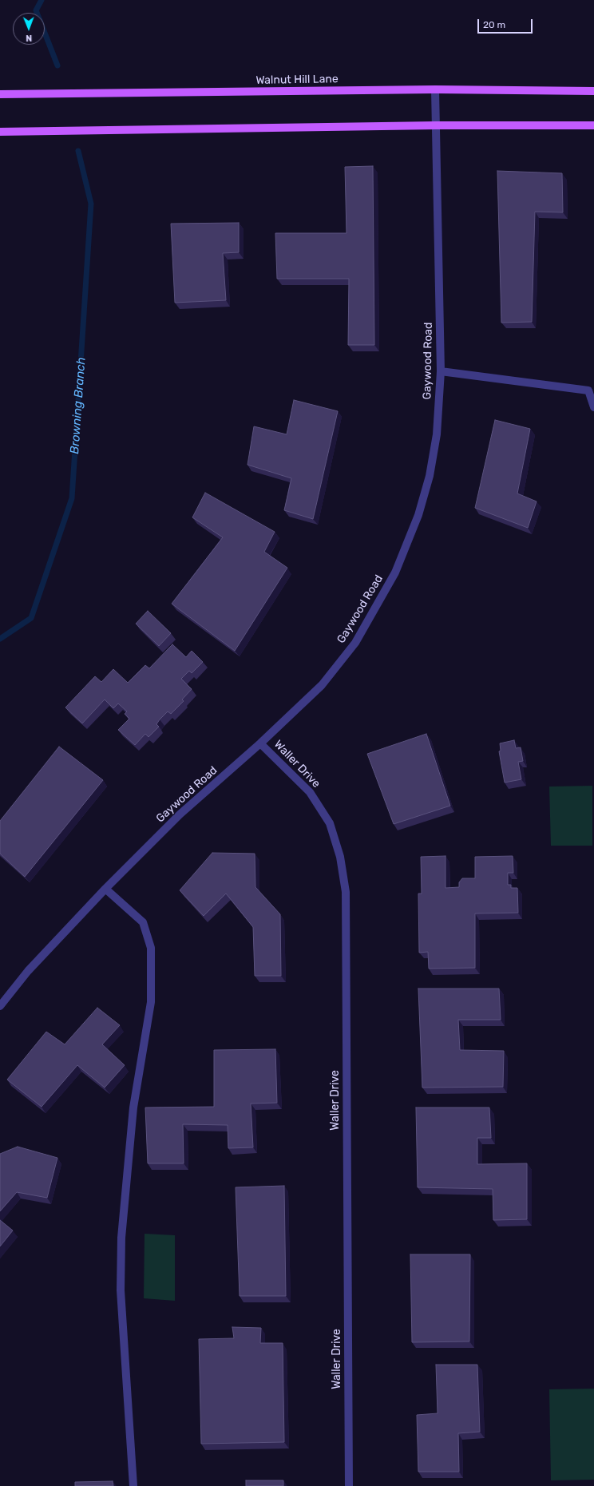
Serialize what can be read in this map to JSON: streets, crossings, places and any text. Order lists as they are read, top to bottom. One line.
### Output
{"streets":{"main road":["Walnut Hill Lane"],"street":["Gaywood Road","Waller Drive"]},"crossings":[["Walnut Hill Lane","Gaywood Road"],["Gaywood Road","Waller Drive"]],"water":["Browning Branch"],"scale_bar":"20 m","north":"bottom"}
